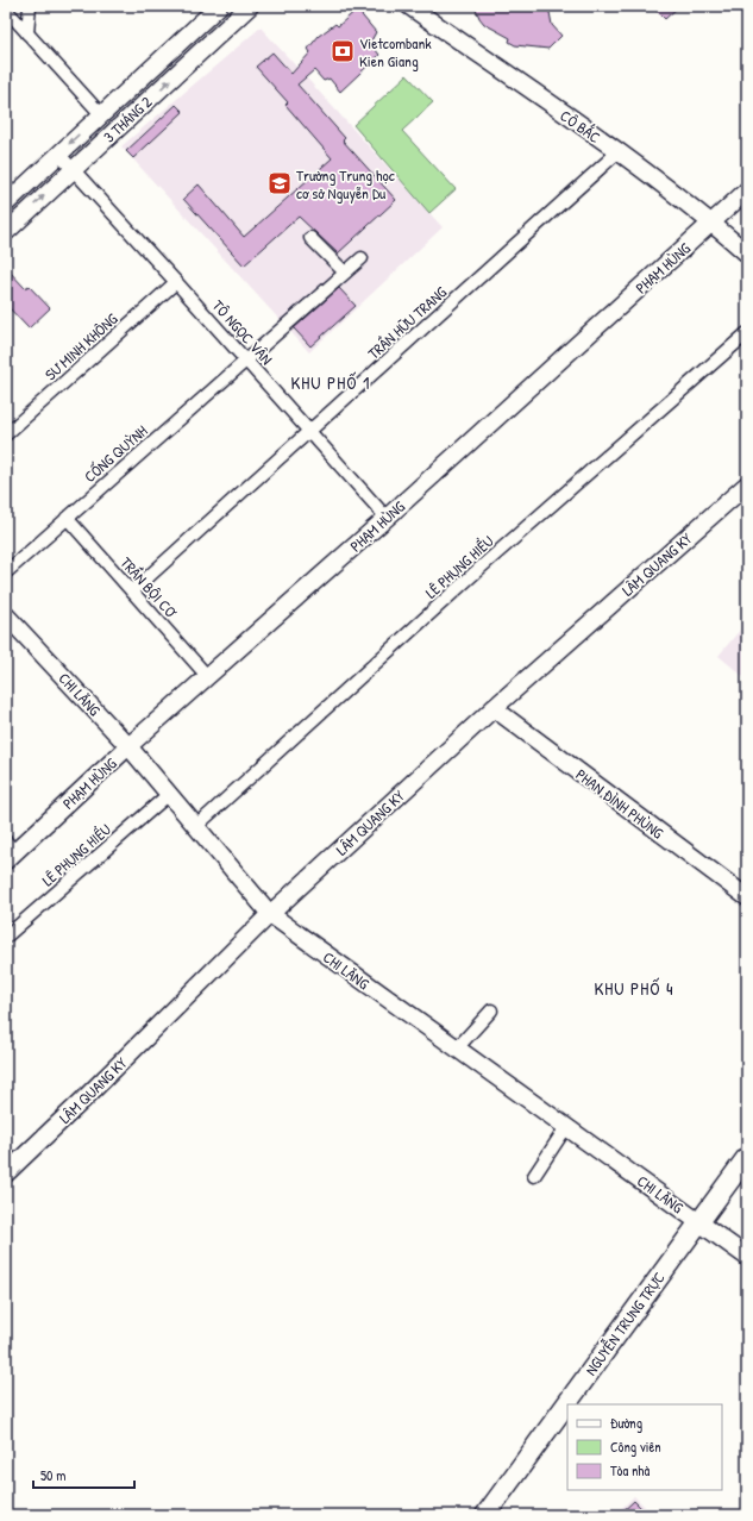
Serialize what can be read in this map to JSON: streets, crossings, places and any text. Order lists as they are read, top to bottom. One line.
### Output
{"streets":{"main road":["NGUYỄN TRUNG TRỰC"],"street":["3 THÁNG 2","CÔ BẮC","PHẠM HÙNG","TRẦN HỮU TRANG","TÔ NGỌC VÂN","SƯ MINH KHÔNG","CỐNG QUỲNH","LÂM QUANG KY","LÊ PHỤNG HIỂU","TRẦN BỘI CƠ","CHI LĂNG","PHAN ĐÌNH PHÙNG"]},"crossings":[["3 THÁNG 2","TÔ NGỌC VÂN"],["CÔ BẮC","PHẠM HÙNG"],["CÔ BẮC","TRẦN HỮU TRANG"],["PHẠM HÙNG","TÔ NGỌC VÂN"],["PHẠM HÙNG","TRẦN BỘI CƠ"],["PHẠM HÙNG","CHI LĂNG"],["TRẦN HỮU TRANG","TÔ NGỌC VÂN"],["TRẦN HỮU TRANG","TRẦN BỘI CƠ"],["TÔ NGỌC VÂN","SƯ MINH KHÔNG"],["TÔ NGỌC VÂN","CỐNG QUỲNH"],["CỐNG QUỲNH","TRẦN BỘI CƠ"],["LÂM QUANG KY","CHI LĂNG"],["LÂM QUANG KY","PHAN ĐÌNH PHÙNG"],["LÊ PHỤNG HIỂU","CHI LĂNG"],["CHI LĂNG","NGUYỄN TRUNG TRỰC"]],"districts":["KHU PHỐ 1","KHU PHỐ 4"],"places":{"bank":["Vietcombank Kien Giang"],"school or university":["Trường Trung học cơ sở Nguyễn Du"]},"legend":["Đường","Công viên","Tòa nhà"],"scale_bar":"50 m"}
